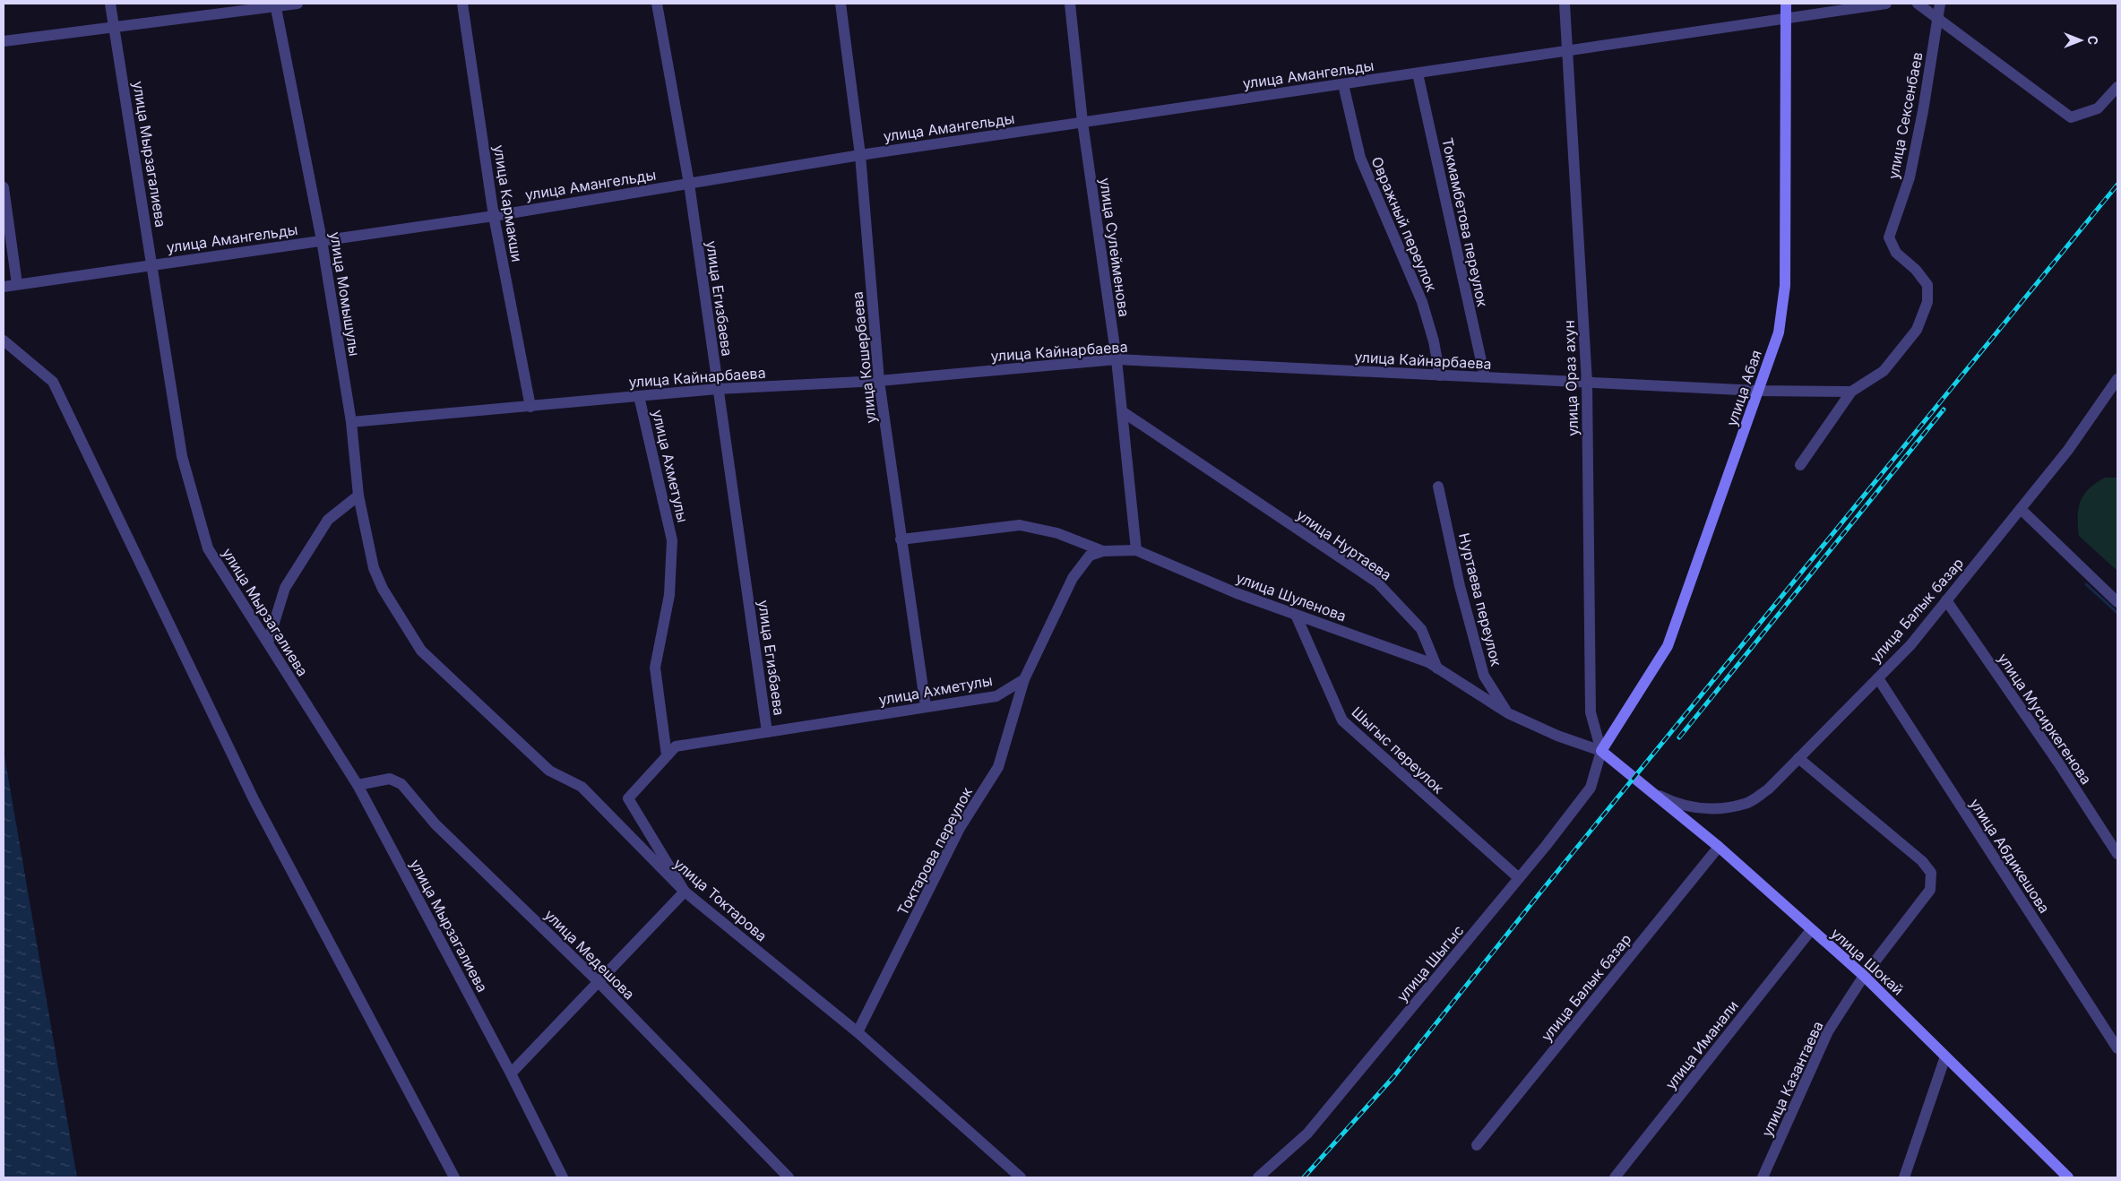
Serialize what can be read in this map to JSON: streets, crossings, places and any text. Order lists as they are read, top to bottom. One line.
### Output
{"streets":{"street":["улица Амангельды","улица Сексенбаев","улица Мырзагалиева","улица Кармакши","Токмамбетова переулок","Овражный переулок","улица Сулейменова","улица Момышулы","улица Егизбаева","улица Кайнарбаева","улица Кошербаева","улица Ораз ахун","улица Абая","улица Ахметулы","улица Нуртаева","улица Шуленова","Нуртаева переулок","улица Балык базар","улица Мусиркегенова","Шыгыс переулок","Токтарова переулок","улица Абдикешова","улица Токтарова","улица Медешова","улица Шокай","улица Шыгыс","улица Иманали","улица Казантаева"]},"crossings":[["улица Амангельды","улица Мырзагалиева"],["улица Амангельды","улица Кармакши"],["улица Амангельды","Токмамбетова переулок"],["улица Амангельды","Овражный переулок"],["улица Амангельды","улица Сулейменова"],["улица Амангельды","улица Момышулы"],["улица Амангельды","улица Егизбаева"],["улица Амангельды","улица Кошербаева"],["улица Амангельды","улица Ораз ахун"],["улица Амангельды","улица Абая"],["улица Сексенбаев","улица Кайнарбаева"],["улица Мырзагалиева","улица Медешова"],["улица Кармакши","улица Кайнарбаева"],["Токмамбетова переулок","улица Кайнарбаева"],["Овражный переулок","улица Кайнарбаева"],["улица Сулейменова","улица Кайнарбаева"],["улица Сулейменова","улица Нуртаева"],["улица Сулейменова","улица Шуленова"],["улица Момышулы","улица Кайнарбаева"],["улица Момышулы","улица Токтарова"],["улица Егизбаева","улица Кайнарбаева"],["улица Егизбаева","улица Ахметулы"],["улица Кайнарбаева","улица Кошербаева"],["улица Кайнарбаева","улица Ораз ахун"],["улица Кайнарбаева","улица Абая"],["улица Кайнарбаева","улица Ахметулы"],["улица Кошербаева","улица Ахметулы"],["улица Ораз ахун","улица Абая"],["улица Ораз ахун","улица Шокай"],["улица Ораз ахун","улица Шыгыс"],["улица Абая","улица Шокай"],["улица Абая","улица Шыгыс"],["улица Ахметулы","Токтарова переулок"],["улица Ахметулы","улица Токтарова"],["улица Нуртаева","улица Шуленова"],["улица Шуленова","Шыгыс переулок"],["улица Балык базар","улица Мусиркегенова"],["улица Балык базар","улица Абдикешова"],["улица Балык базар","улица Шокай"],["улица Балык базар","улица Казантаева"],["Шыгыс переулок","улица Шыгыс"],["Токтарова переулок","улица Токтарова"],["улица Шокай","улица Шыгыс"],["улица Шокай","улица Иманали"],["улица Шокай","улица Казантаева"]],"north":"right"}
